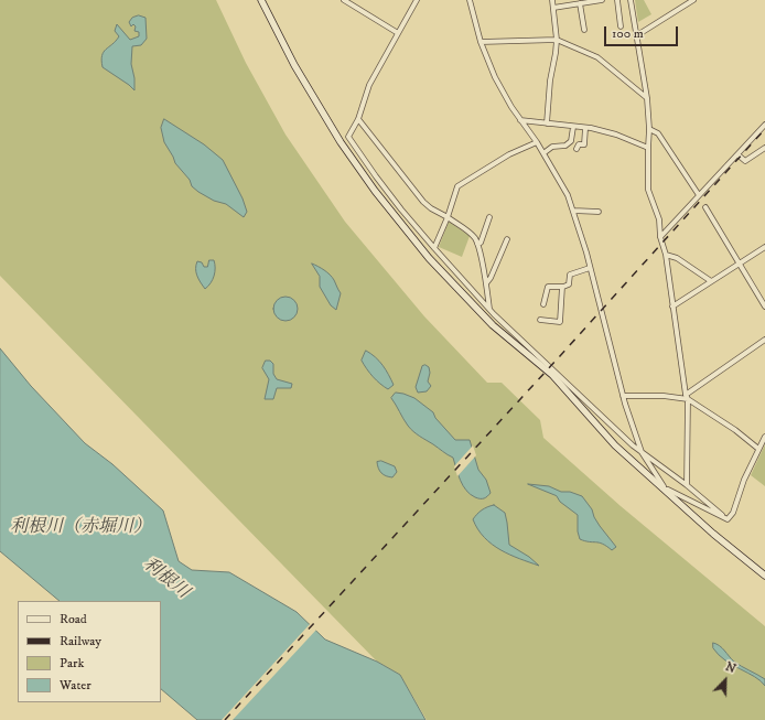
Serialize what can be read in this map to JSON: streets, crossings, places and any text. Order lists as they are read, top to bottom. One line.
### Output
{"water":["利根川（赤堀川）","利根川"],"legend":["Road","Railway","Park","Water"],"scale_bar":"100 m","north":"top right"}
